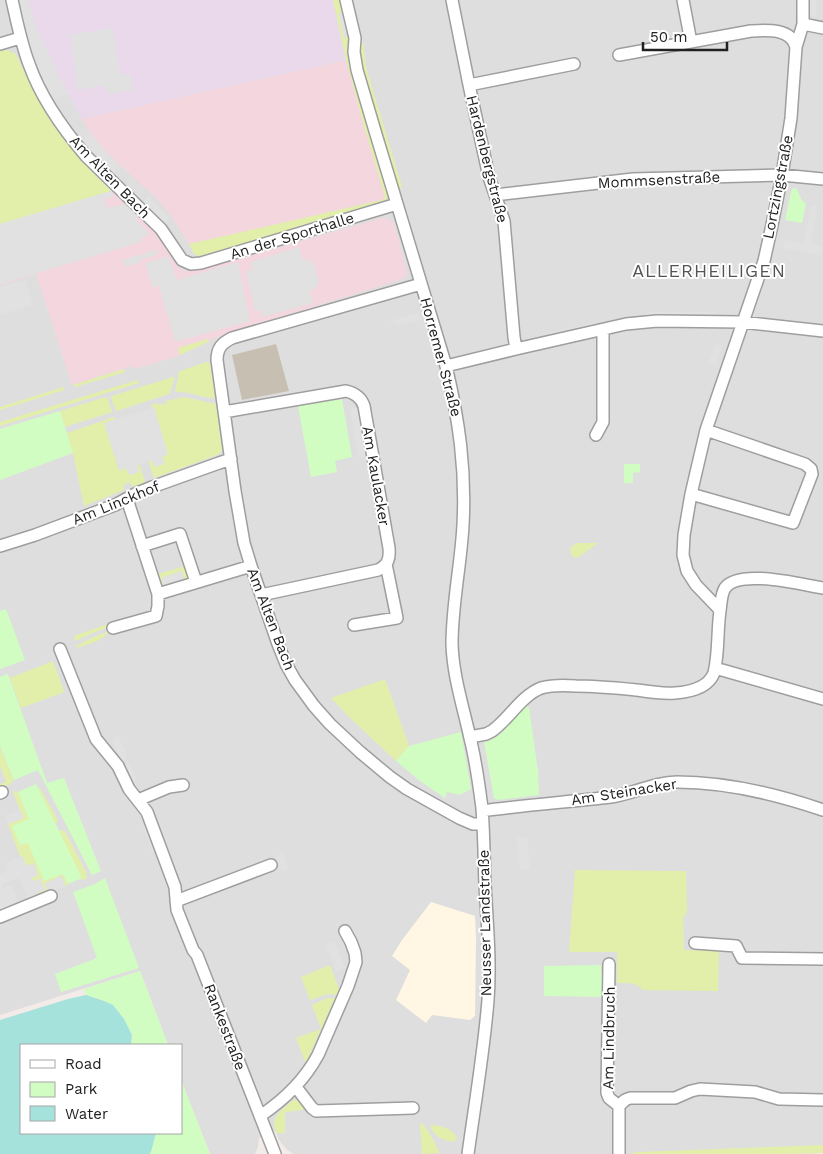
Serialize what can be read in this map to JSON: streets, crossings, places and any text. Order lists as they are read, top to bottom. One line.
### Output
{"streets":{"street":["Hardenbergstraße","Am Alten Bach","Mommsenstraße","Lortzingstraße","An der Sporthalle","Horremer Straße","Am Kaulacker","Am Linckhof","Am Steinacker","Neusser Landstraße","Rankestraße","Am Lindbruch"]},"crossings":[["Hardenbergstraße","Mommsenstraße"],["Am Alten Bach","An der Sporthalle"],["Am Alten Bach","Horremer Straße"],["Am Alten Bach","Am Kaulacker"],["Am Alten Bach","Am Linckhof"],["Am Alten Bach","Neusser Landstraße"],["Mommsenstraße","Lortzingstraße"],["An der Sporthalle","Horremer Straße"],["Horremer Straße","Am Steinacker"],["Horremer Straße","Neusser Landstraße"],["Am Steinacker","Neusser Landstraße"]],"districts":["ALLERHEILIGEN"],"legend":["Road","Park","Water"],"scale_bar":"50 m"}
